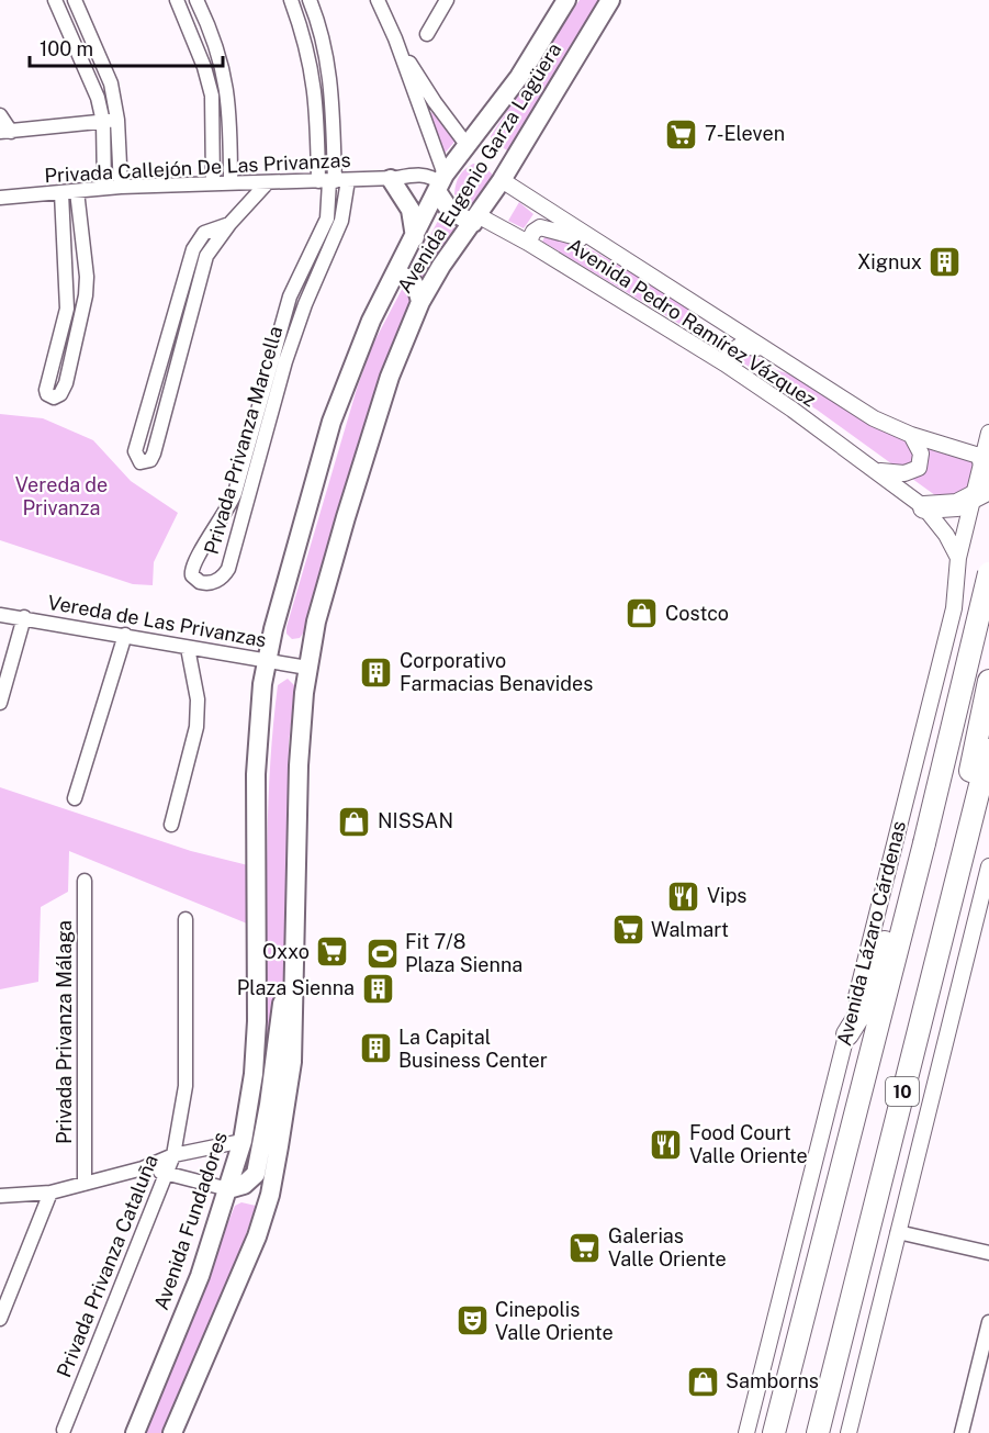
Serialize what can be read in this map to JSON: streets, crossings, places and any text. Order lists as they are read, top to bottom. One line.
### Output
{"streets":{"highway":["Avenida Lázaro Cárdenas","10"],"main road":["Avenida Eugenio Garza Lagüera","Avenida Fundadores"],"street":["Privada Callejón De Las Privanzas","Avenida Pedro Ramírez Vázquez","Privada Privanza Marcella","Vereda de Las Privanzas","Privada Privanza Málaga","Privada Privanza Cataluña"]},"crossings":[["Privada Callejón De Las Privanzas","Avenida Eugenio Garza Lagüera"],["Privada Callejón De Las Privanzas","Privada Privanza Marcella"],["Avenida Eugenio Garza Lagüera","Avenida Pedro Ramírez Vázquez"],["Avenida Eugenio Garza Lagüera","Vereda de Las Privanzas"],["Avenida Eugenio Garza Lagüera","Avenida Fundadores"],["Avenida Pedro Ramírez Vázquez","Avenida Lázaro Cárdenas"],["Vereda de Las Privanzas","Avenida Fundadores"]],"parks":["Vereda de Privanza"],"places":{"supermarket":["7-Eleven","Walmart","Oxxo","Galerias Valle Oriente"],"building":["Xignux","Corporativo Farmacias Benavides","Plaza Sienna","La Capital Business Center"],"shop":["Costco","NISSAN","Samborns"],"restaurant":["Vips","Food Court Valle Oriente"],"sports":["Fit 7/8 Plaza Sienna"],"theatre":["Cinepolis Valle Oriente"]},"scale_bar":"100 m"}
